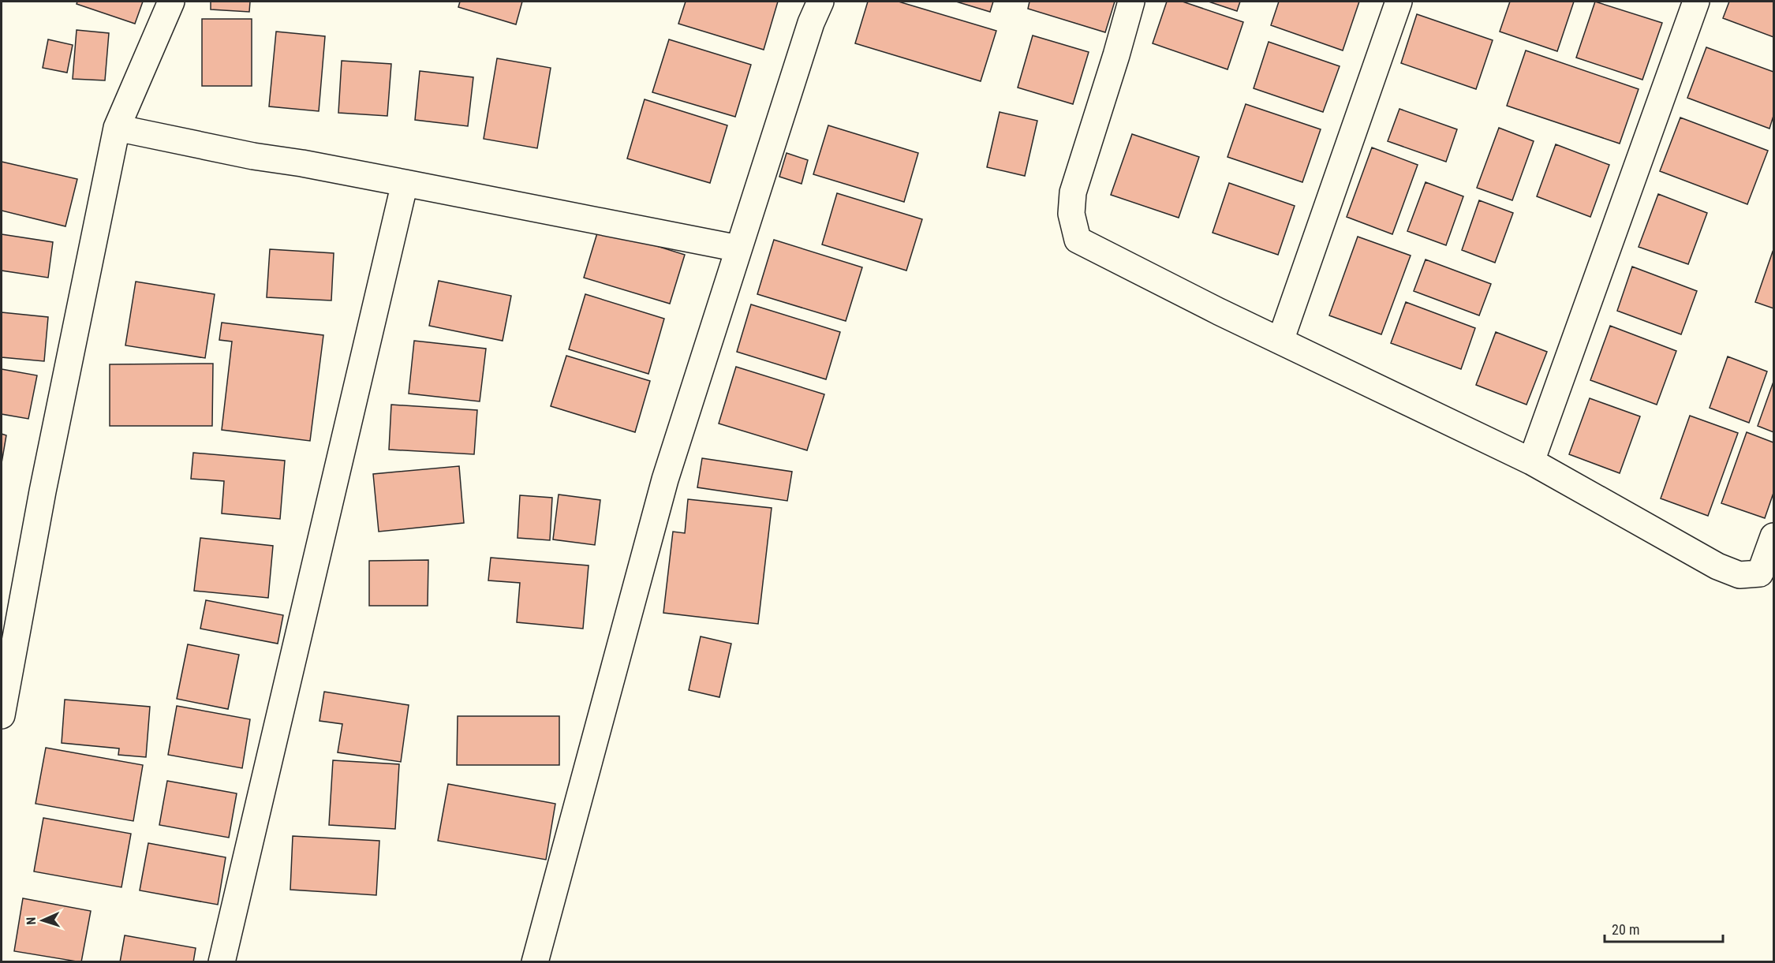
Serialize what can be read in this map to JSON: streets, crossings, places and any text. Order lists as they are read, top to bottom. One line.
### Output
{"scale_bar":"20 m","north":"left"}
